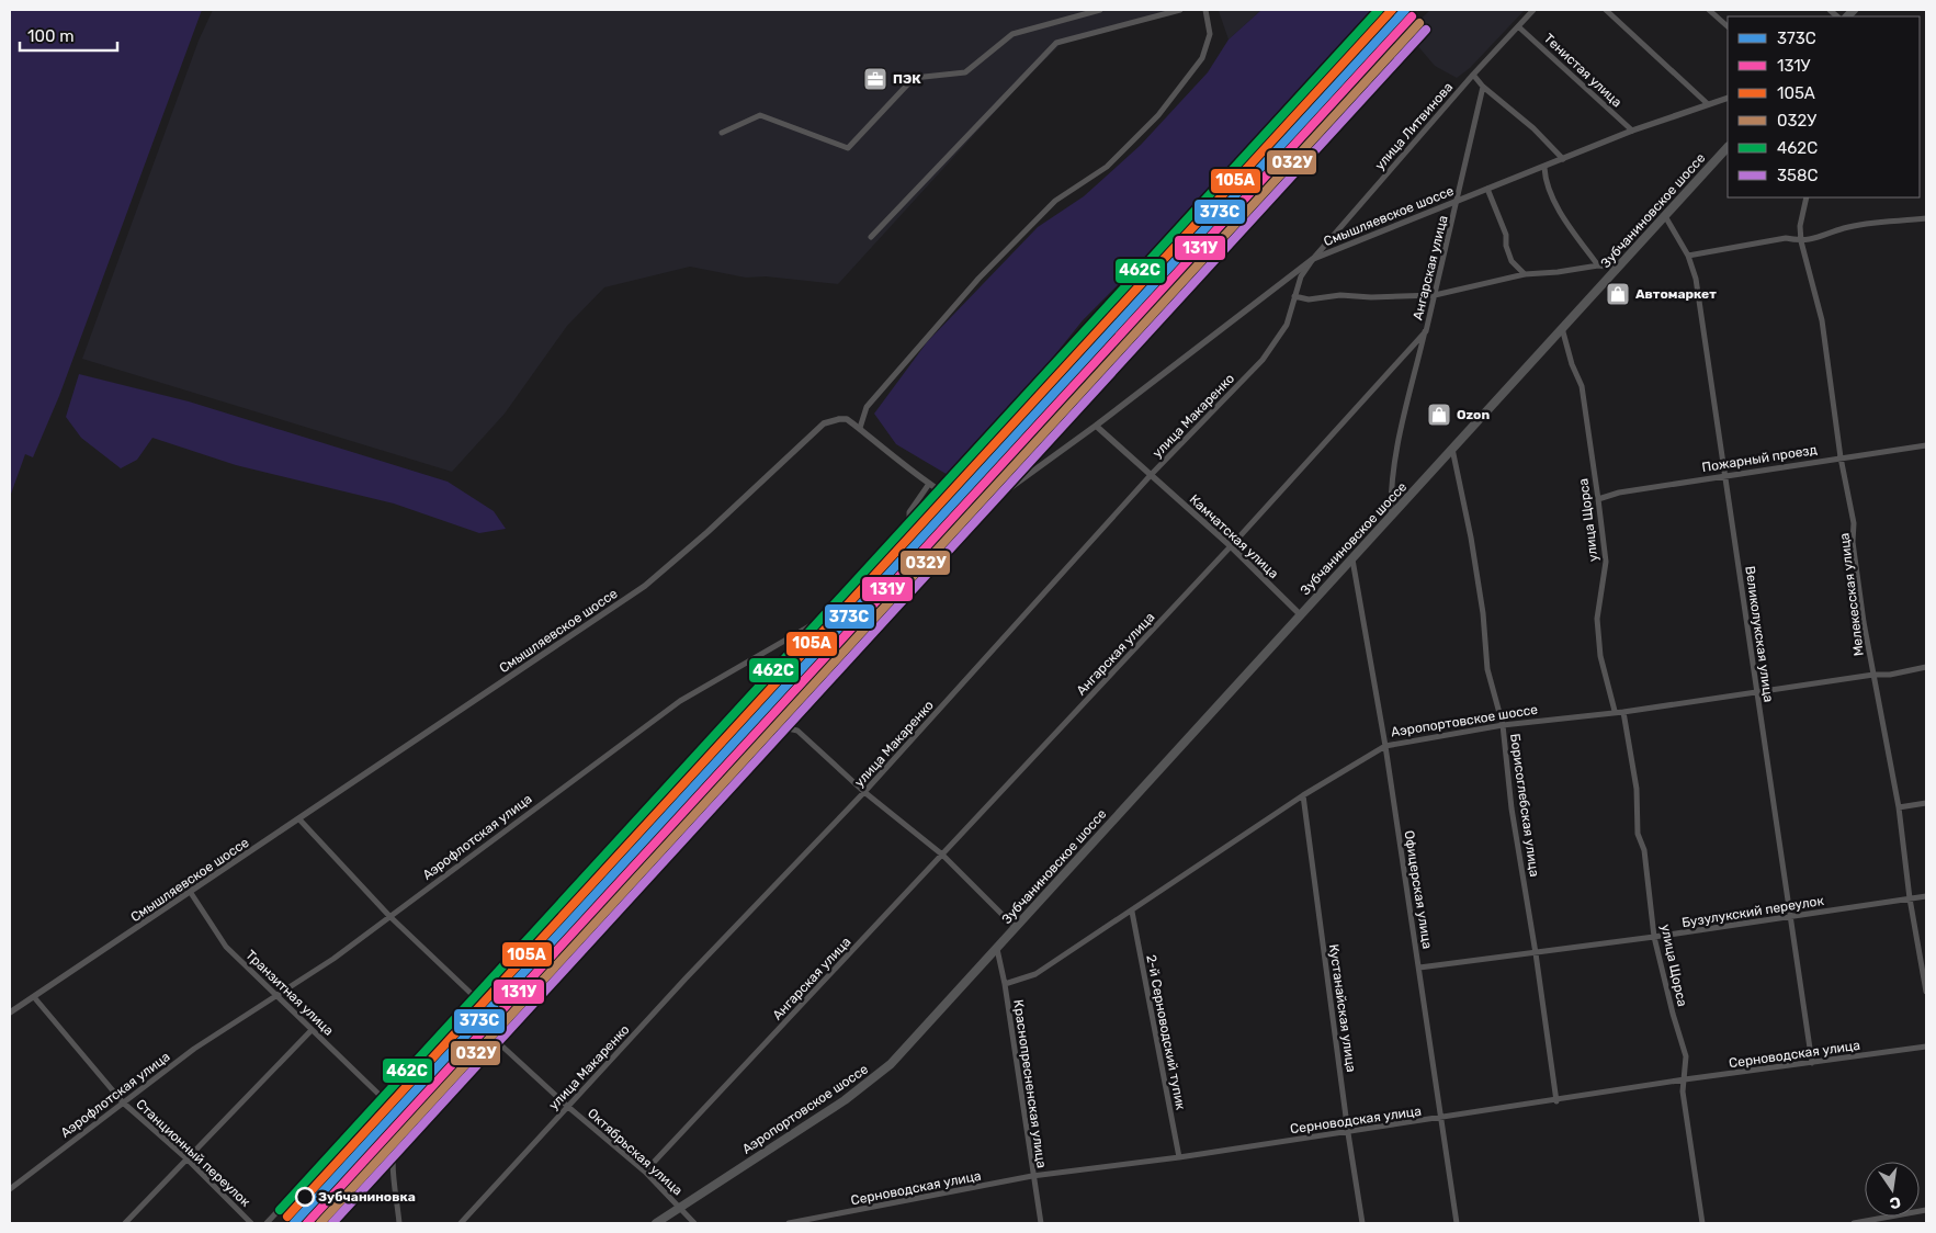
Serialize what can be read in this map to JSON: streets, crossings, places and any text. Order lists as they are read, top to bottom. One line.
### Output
{"streets":{"main road":["Зубчаниновское шоссе","Аэропортовское шоссе"],"street":["Тенистая улица","улица Литвинова","Смышляевское шоссе","Ангарская улица","улица Макаренко","Пожарный проезд","улица Щорса","Камчатская улица","Мелекесская улица","Великолукская улица","Борисоглебская улица","Аэрофлотская улица","Офицерская улица","Бузулукский переулок","Транзитная улица","Кустанайская улица","2-й Серноводский тупик","Серноводская улица","Краснопресненская улица","Октябрьская улица","Станционный переулок"]},"crossings":[["Тенистая улица","улица Литвинова"],["Тенистая улица","Смышляевское шоссе"],["улица Литвинова","Смышляевское шоссе"],["улица Литвинова","улица Макаренко"],["Зубчаниновское шоссе","улица Щорса"],["Зубчаниновское шоссе","Камчатская улица"],["Зубчаниновское шоссе","Великолукская улица"],["Зубчаниновское шоссе","Аэропортовское шоссе"],["Зубчаниновское шоссе","Борисоглебская улица"],["Зубчаниновское шоссе","Офицерская улица"],["Зубчаниновское шоссе","Краснопресненская улица"],["Смышляевское шоссе","Ангарская улица"],["Смышляевское шоссе","улица Макаренко"],["Смышляевское шоссе","Аэрофлотская улица"],["Смышляевское шоссе","Транзитная улица"],["Смышляевское шоссе","Станционный переулок"],["Ангарская улица","Камчатская улица"],["Ангарская улица","Октябрьская улица"],["улица Макаренко","Камчатская улица"],["улица Макаренко","Октябрьская улица"],["Пожарный проезд","улица Щорса"],["Пожарный проезд","Мелекесская улица"],["Пожарный проезд","Великолукская улица"],["улица Щорса","Аэропортовское шоссе"],["улица Щорса","Бузулукский переулок"],["улица Щорса","Серноводская улица"],["Мелекесская улица","Аэропортовское шоссе"],["Мелекесская улица","Бузулукский переулок"],["Великолукская улица","Аэропортовское шоссе"],["Великолукская улица","Бузулукский переулок"],["Великолукская улица","Серноводская улица"],["Аэропортовское шоссе","Борисоглебская улица"],["Аэропортовское шоссе","Офицерская улица"],["Аэропортовское шоссе","Кустанайская улица"],["Аэропортовское шоссе","2-й Серноводский тупик"],["Аэропортовское шоссе","Краснопресненская улица"],["Аэропортовское шоссе","Октябрьская улица"],["Борисоглебская улица","Бузулукский переулок"],["Борисоглебская улица","Серноводская улица"],["Аэрофлотская улица","Транзитная улица"],["Аэрофлотская улица","Станционный переулок"],["Офицерская улица","Бузулукский переулок"],["Офицерская улица","Серноводская улица"],["Кустанайская улица","Серноводская улица"],["2-й Серноводский тупик","Серноводская улица"],["Серноводская улица","Краснопресненская улица"]],"places":{"office":["ПЭК"],"shop":["Автомаркет","Ozon"],"other":["Зубчаниновка"]},"lines":["transit line 373C","transit line 105А","transit line 462С","transit line 131У","transit line 032У","transit line 358С"],"legend":["373C","131У","105А","032У","462С","358С"],"scale_bar":"100 m","north":"bottom"}
